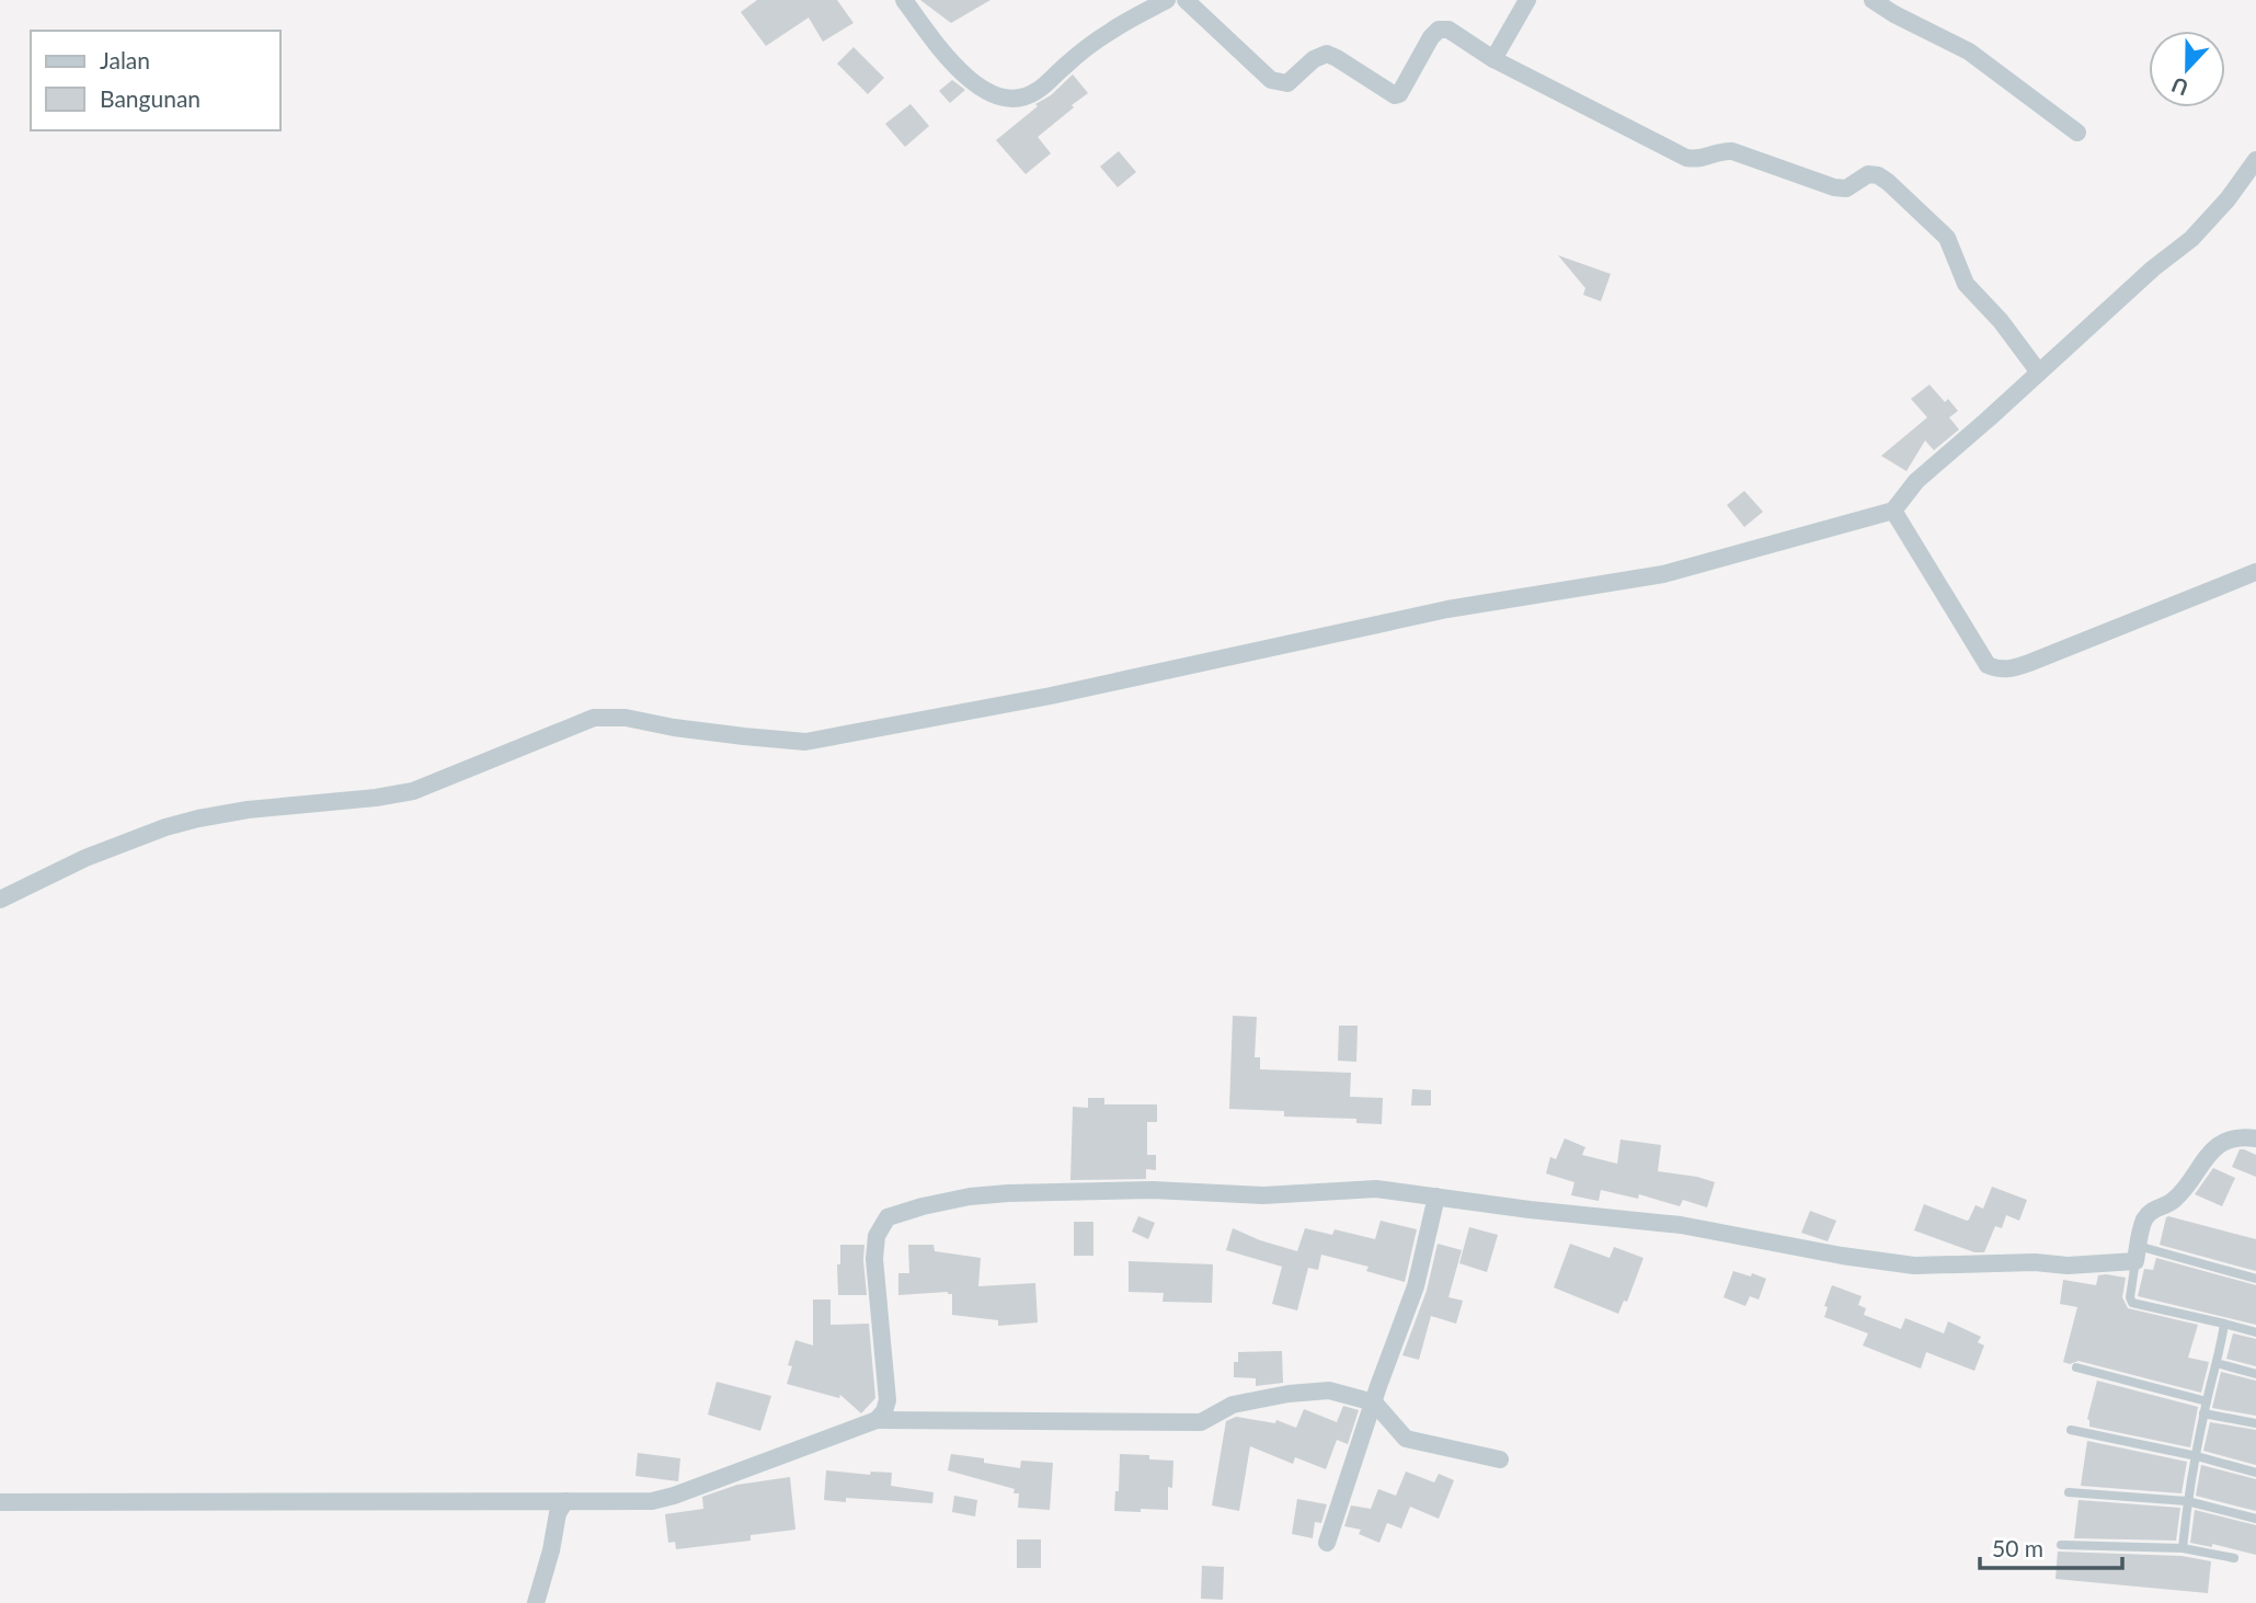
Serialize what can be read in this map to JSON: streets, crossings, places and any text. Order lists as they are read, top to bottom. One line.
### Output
{"legend":["Jalan","Bangunan"],"scale_bar":"50 m","north":"bottom"}
